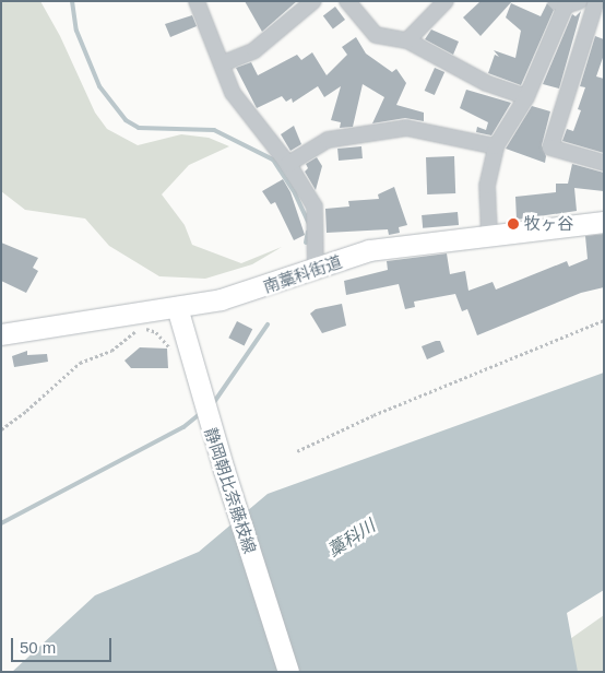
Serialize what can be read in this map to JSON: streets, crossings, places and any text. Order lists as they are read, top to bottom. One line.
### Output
{"streets":{"main road":["南藁科街道","静岡朝比奈藤枝線"]},"crossings":[["南藁科街道","静岡朝比奈藤枝線"]],"water":["藁科川"],"places":["牧ヶ谷"],"scale_bar":"50 m"}
